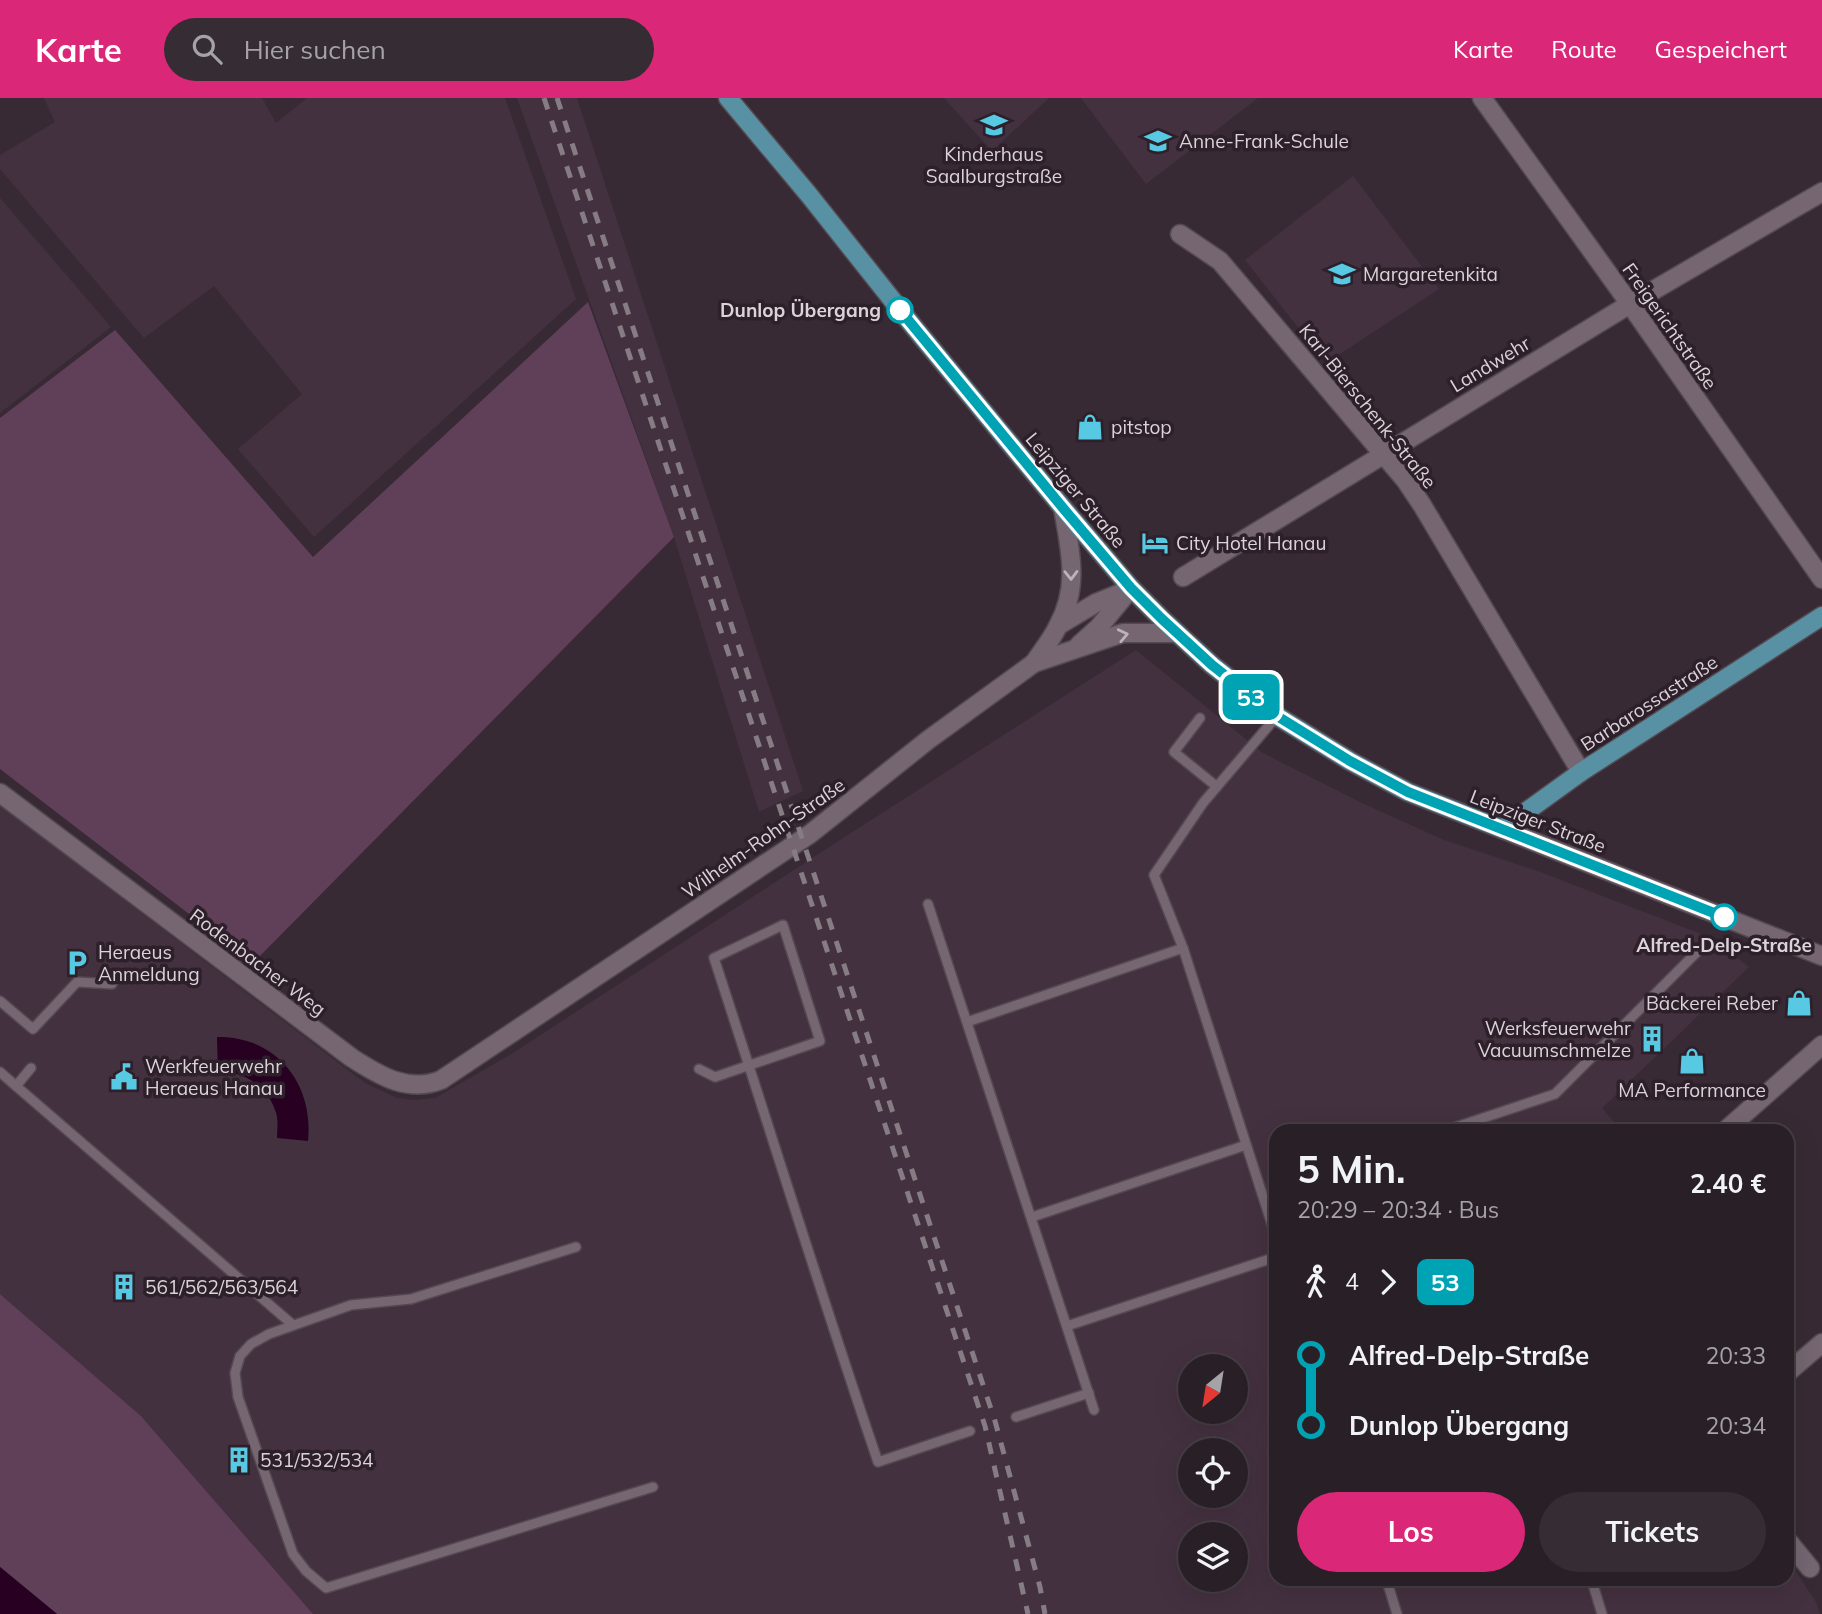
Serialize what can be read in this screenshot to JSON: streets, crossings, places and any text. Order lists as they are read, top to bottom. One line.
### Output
{"streets":{"main road":["Leipziger Straße","Barbarossastraße"],"street":["Freigerichtstraße","Landwehr","Karl-Bierschenk-Straße","Wilhelm-Rohn-Straße","Rodenbacher Weg"]},"crossings":[["Freigerichtstraße","Landwehr"],["Landwehr","Karl-Bierschenk-Straße"],["Karl-Bierschenk-Straße","Barbarossastraße"],["Leipziger Straße","Barbarossastraße"],["Leipziger Straße","Wilhelm-Rohn-Straße"],["Wilhelm-Rohn-Straße","Rodenbacher Weg"]],"places":{"school or university":["Kinderhaus Saalburgstraße","Anne-Frank-Schule","Margaretenkita"],"other":["Dunlop Übergang","Alfred-Delp-Straße"],"shop":["pitstop","Bäckerei Reber","MA Performance"],"hotel":["City Hotel Hanau"],"parking":["Heraeus Anmeldung"],"building":["Werksfeuerwehr Vacuumschmelze","561/562/563/564","531/532/534"],"public building":["Werkfeuerwehr Heraeus Hanau"]},"lines":["bus line 53"],"north":"bottom left","page":{"header":"Karte","search":"Hier suchen","nav":["Karte","Route","Gespeichert"],"on_map":"53","heading":["5 Min.","20:29 – 20:34 · Bus","2.40 €"],"legs":["4","53"],"list":[{"name":"Alfred-Delp-Straße","value":"20:33"},{"name":"Dunlop Übergang","value":"20:34"}],"buttons":["Los","Tickets"]}}
